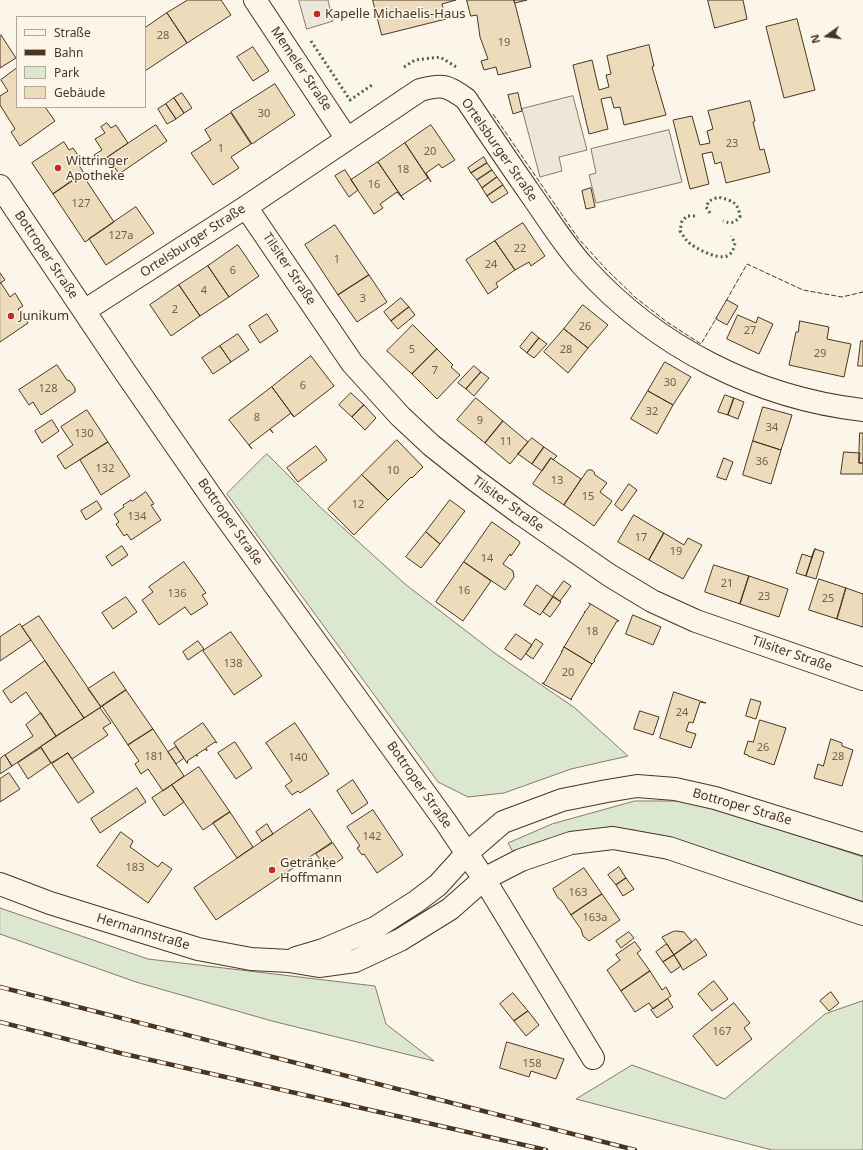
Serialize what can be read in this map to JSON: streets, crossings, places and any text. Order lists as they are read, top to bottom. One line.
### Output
{"streets":{"street":["Memeler Straße","Ortelsburger Straße","Bottroper Straße","Tilsiter Straße","Hermannstraße"]},"crossings":[["Memeler Straße","Ortelsburger Straße"],["Ortelsburger Straße","Bottroper Straße"],["Ortelsburger Straße","Tilsiter Straße"],["Bottroper Straße","Hermannstraße"]],"places":["Kapelle Michaelis-Haus","Wittringer Apotheke","Junikum","Getränke Hoffmann"],"house_numbers":["28","19","30","23","1","20","18","16","127","127a","22","1","24","6","4","3","2","26","27","5","28","29","7","30","6","128","32","8","9","34","130","11","36","132","10","13","15","12","134","17","19","14","21","16","136","23","25","18","138","20","24","26","181","28","140","142","183","163","163a","167","158"],"legend":["Straße","Bahn","Park","Gebäude"],"north":"left"}
